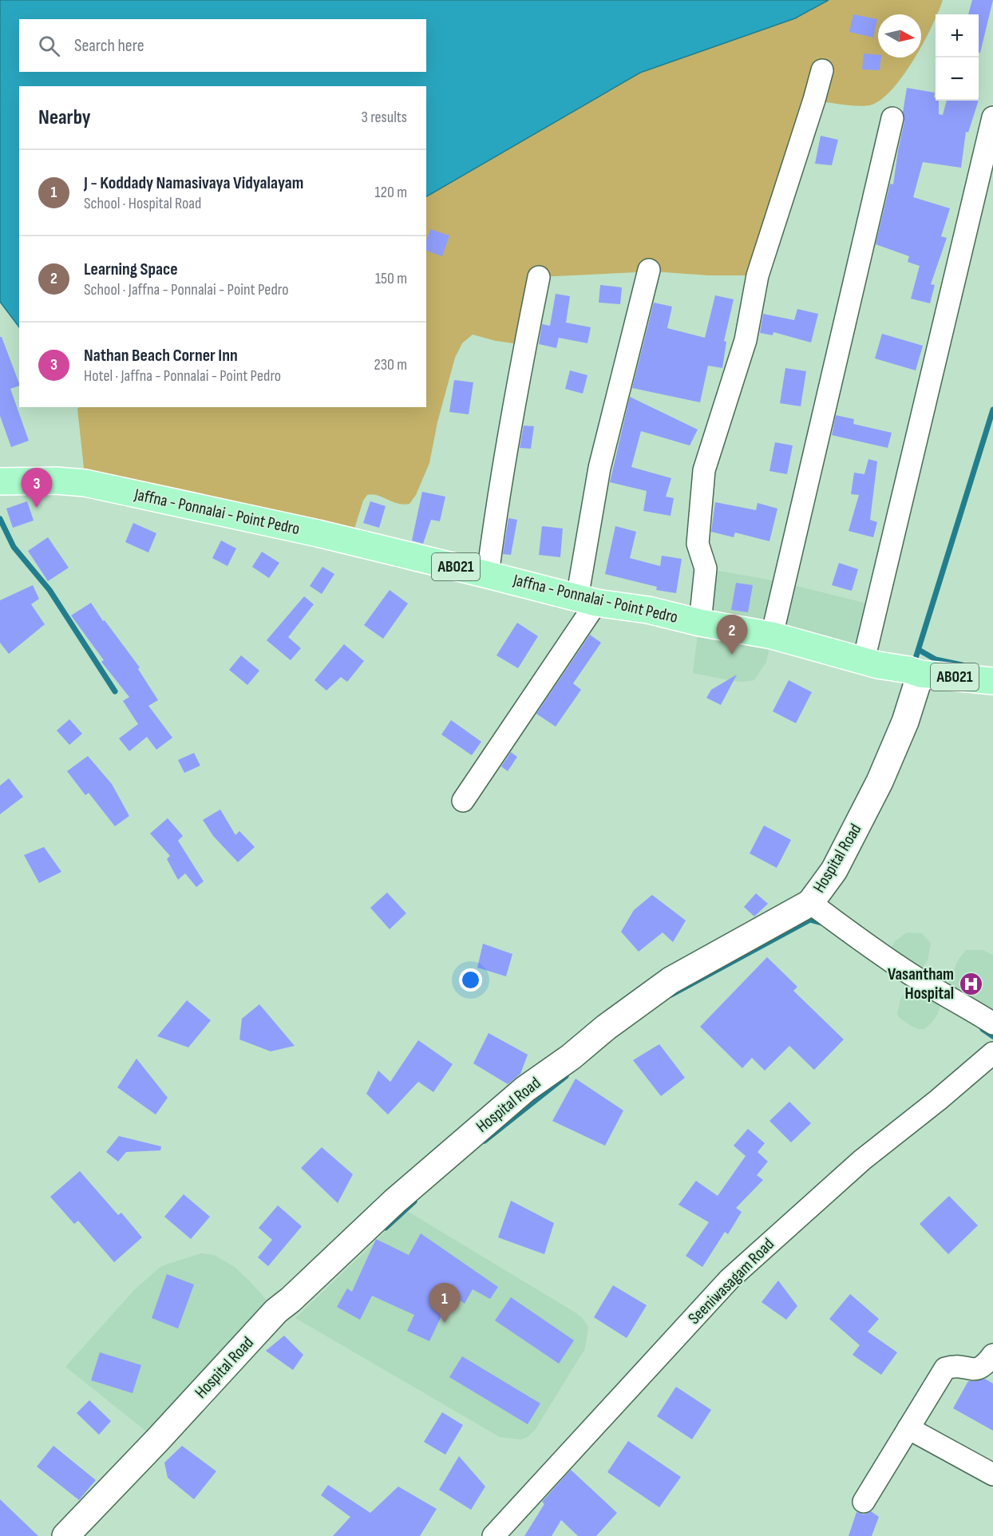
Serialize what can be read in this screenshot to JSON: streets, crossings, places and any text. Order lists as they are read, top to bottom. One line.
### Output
{"streets":{"main road":["Jaffna - Ponnalai - Point Pedro","AB021"],"street":["Hospital Road","Seeniwasagam Road"]},"crossings":[["Jaffna - Ponnalai - Point Pedro","Hospital Road"]],"places":{"hospital":["Vasantham Hospital"]},"north":"right","page":{"map_buttons":["+","−"],"search":"Search here","heading":["Nearby","3 results"],"list":[{"mark":"1","name":"J - Koddady Namasivaya Vidyalayam","note":"School · Hospital Road","value":"120 m"},{"mark":"2","name":"Learning Space","note":"School · Jaffna - Ponnalai - Point Pedro","value":"150 m"},{"mark":"3","name":"Nathan Beach Corner Inn","note":"Hotel · Jaffna - Ponnalai - Point Pedro","value":"230 m"}],"pins":["3","2","1"]}}
